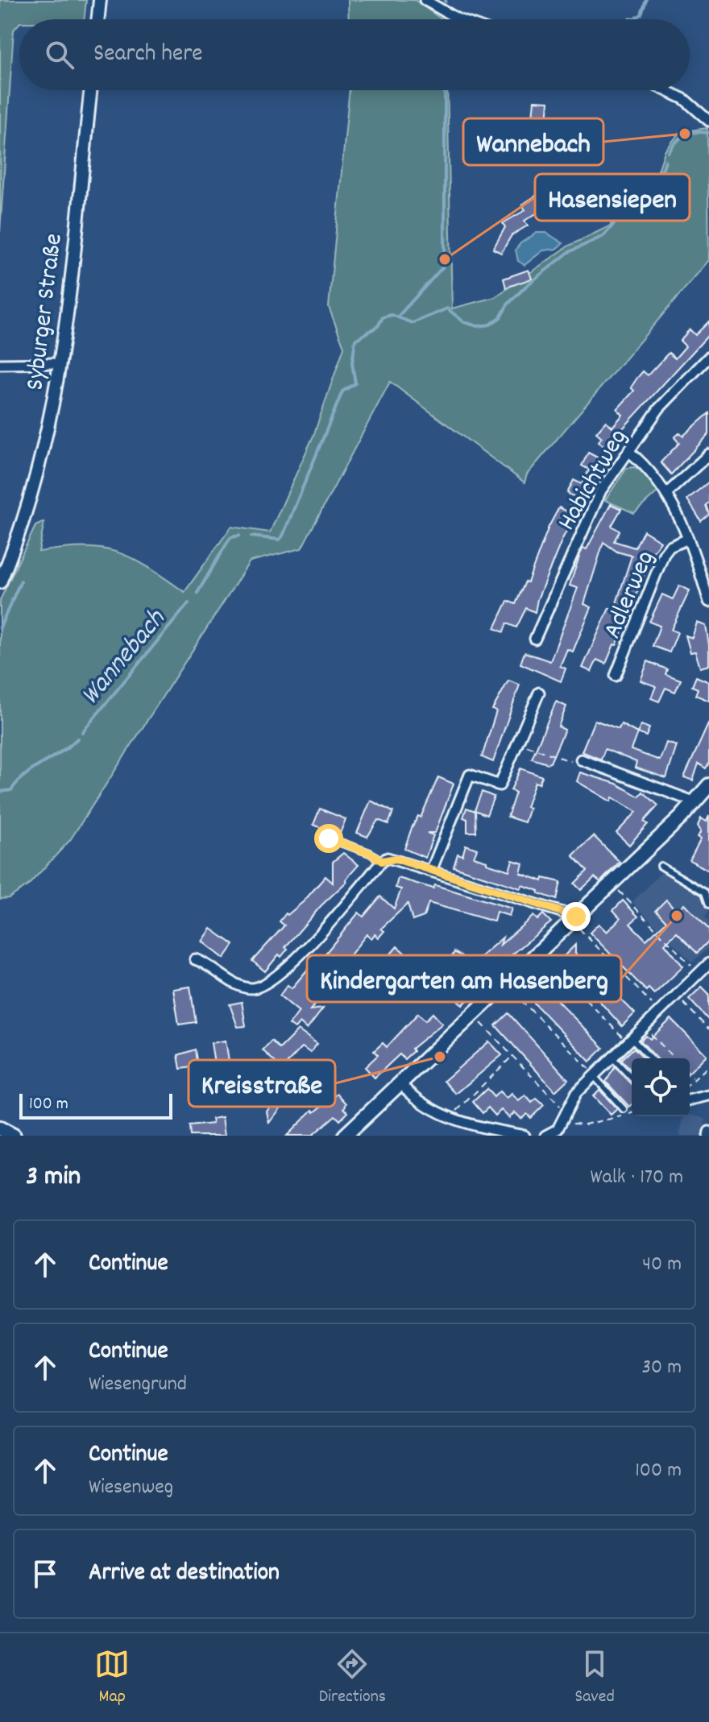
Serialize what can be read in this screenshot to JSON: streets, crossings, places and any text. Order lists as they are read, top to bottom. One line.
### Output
{"streets":{"street":["Syburger Straße","Habichtweg","Adlerweg"]},"water":["Wannebach"],"places":["Wannebach","Hasensiepen","Kindergarten am Hasenberg","Kreisstraße"],"scale_bar":"100 m","page":{"search":"Search here","scale":"100 m","heading":["3 min","Walk · 170 m"],"list":[["Continue","40 m"],["Continue","Wiesengrund","30 m"],["Continue","Wiesenweg","100 m"],"Arrive at destination"],"nav":["Map","Directions","Saved"]}}
